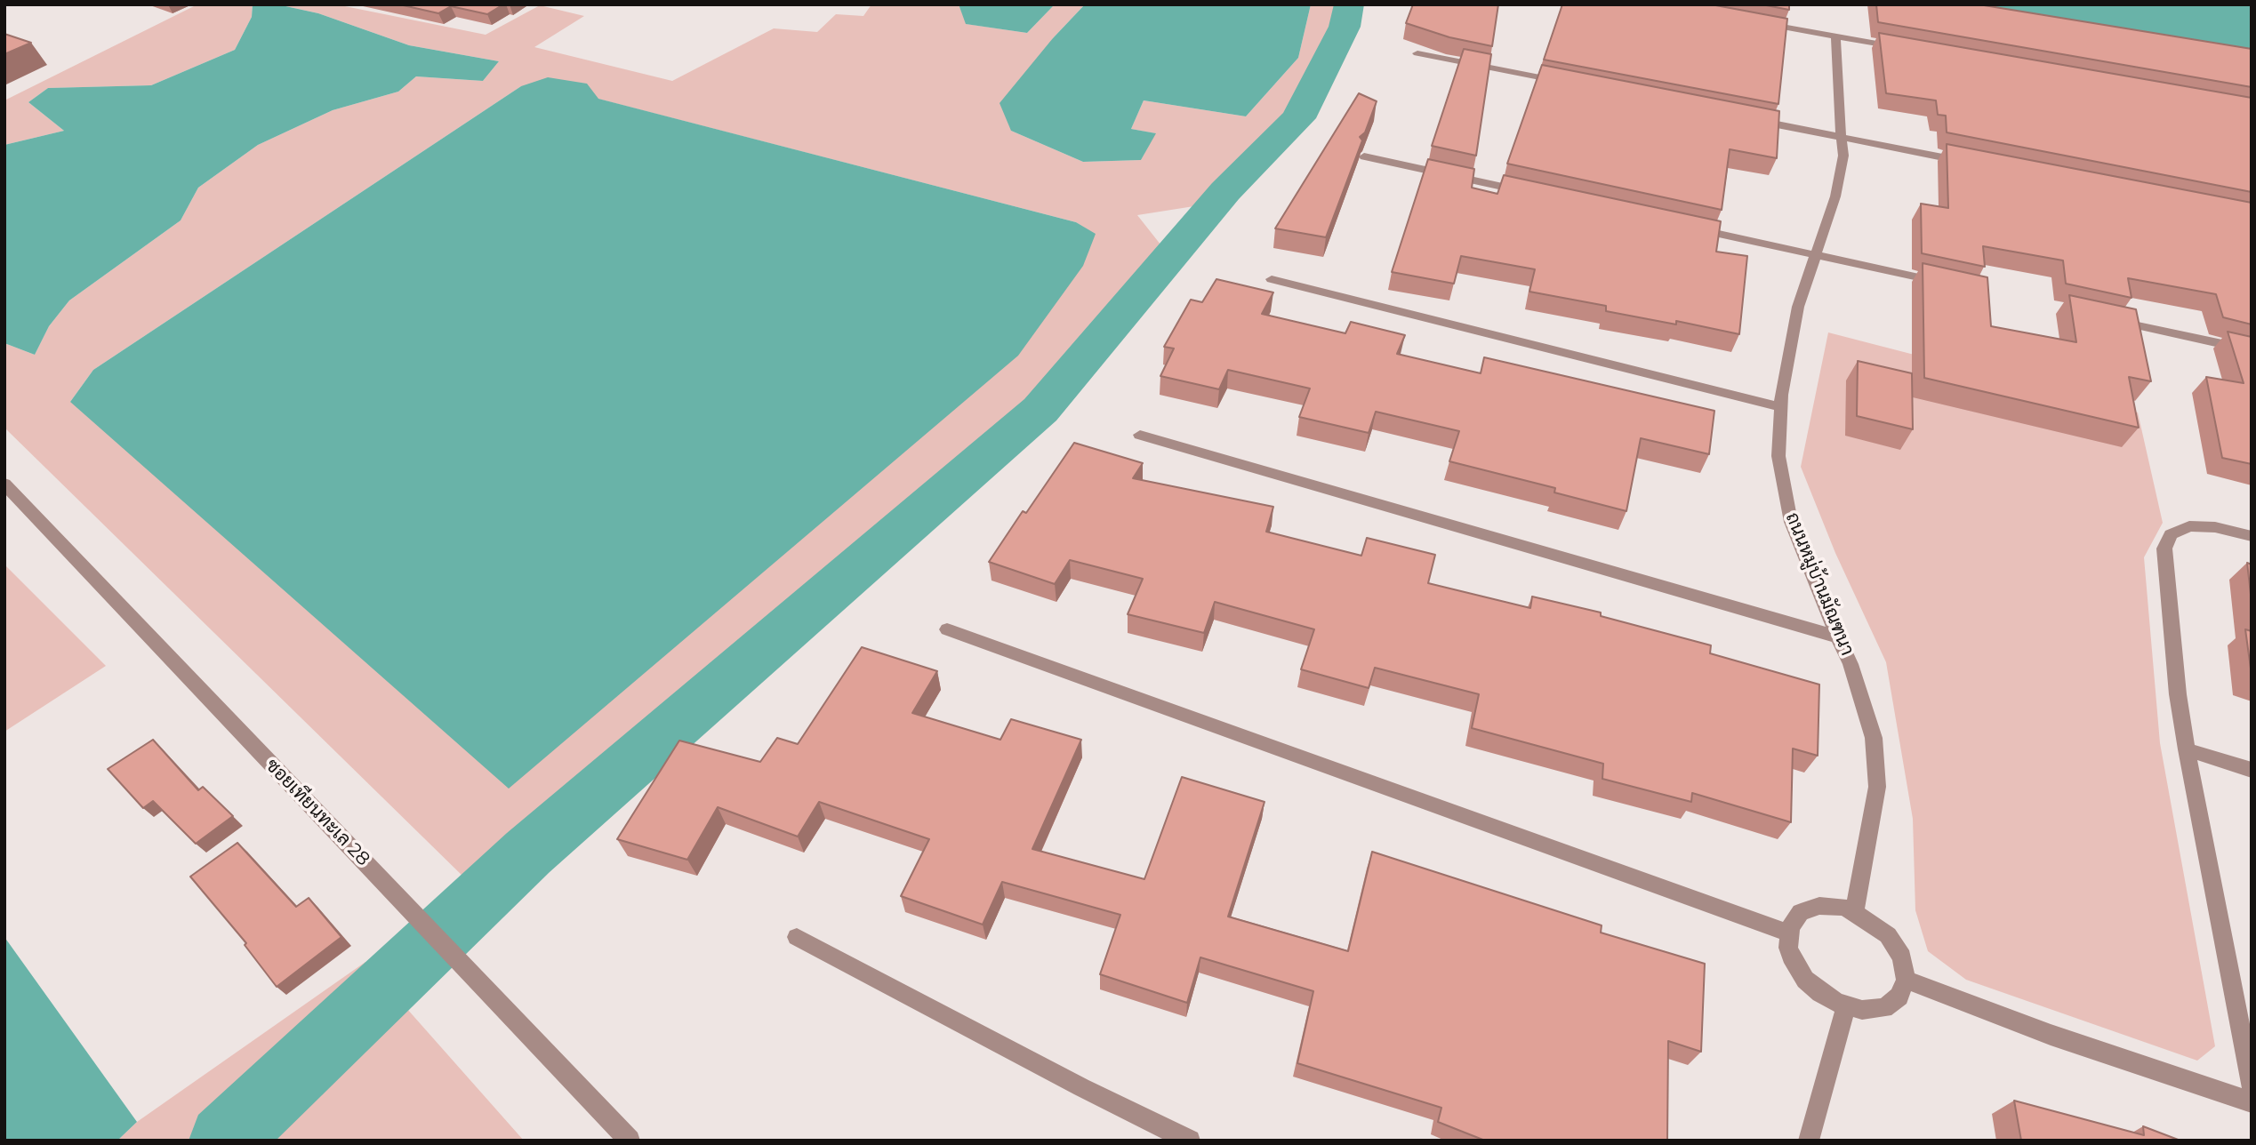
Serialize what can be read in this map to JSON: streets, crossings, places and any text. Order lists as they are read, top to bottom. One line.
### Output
{"streets":{"street":["ถนนหมู่บ้านมัณฑนา","ซอยเทียนทะเล 28"]}}
